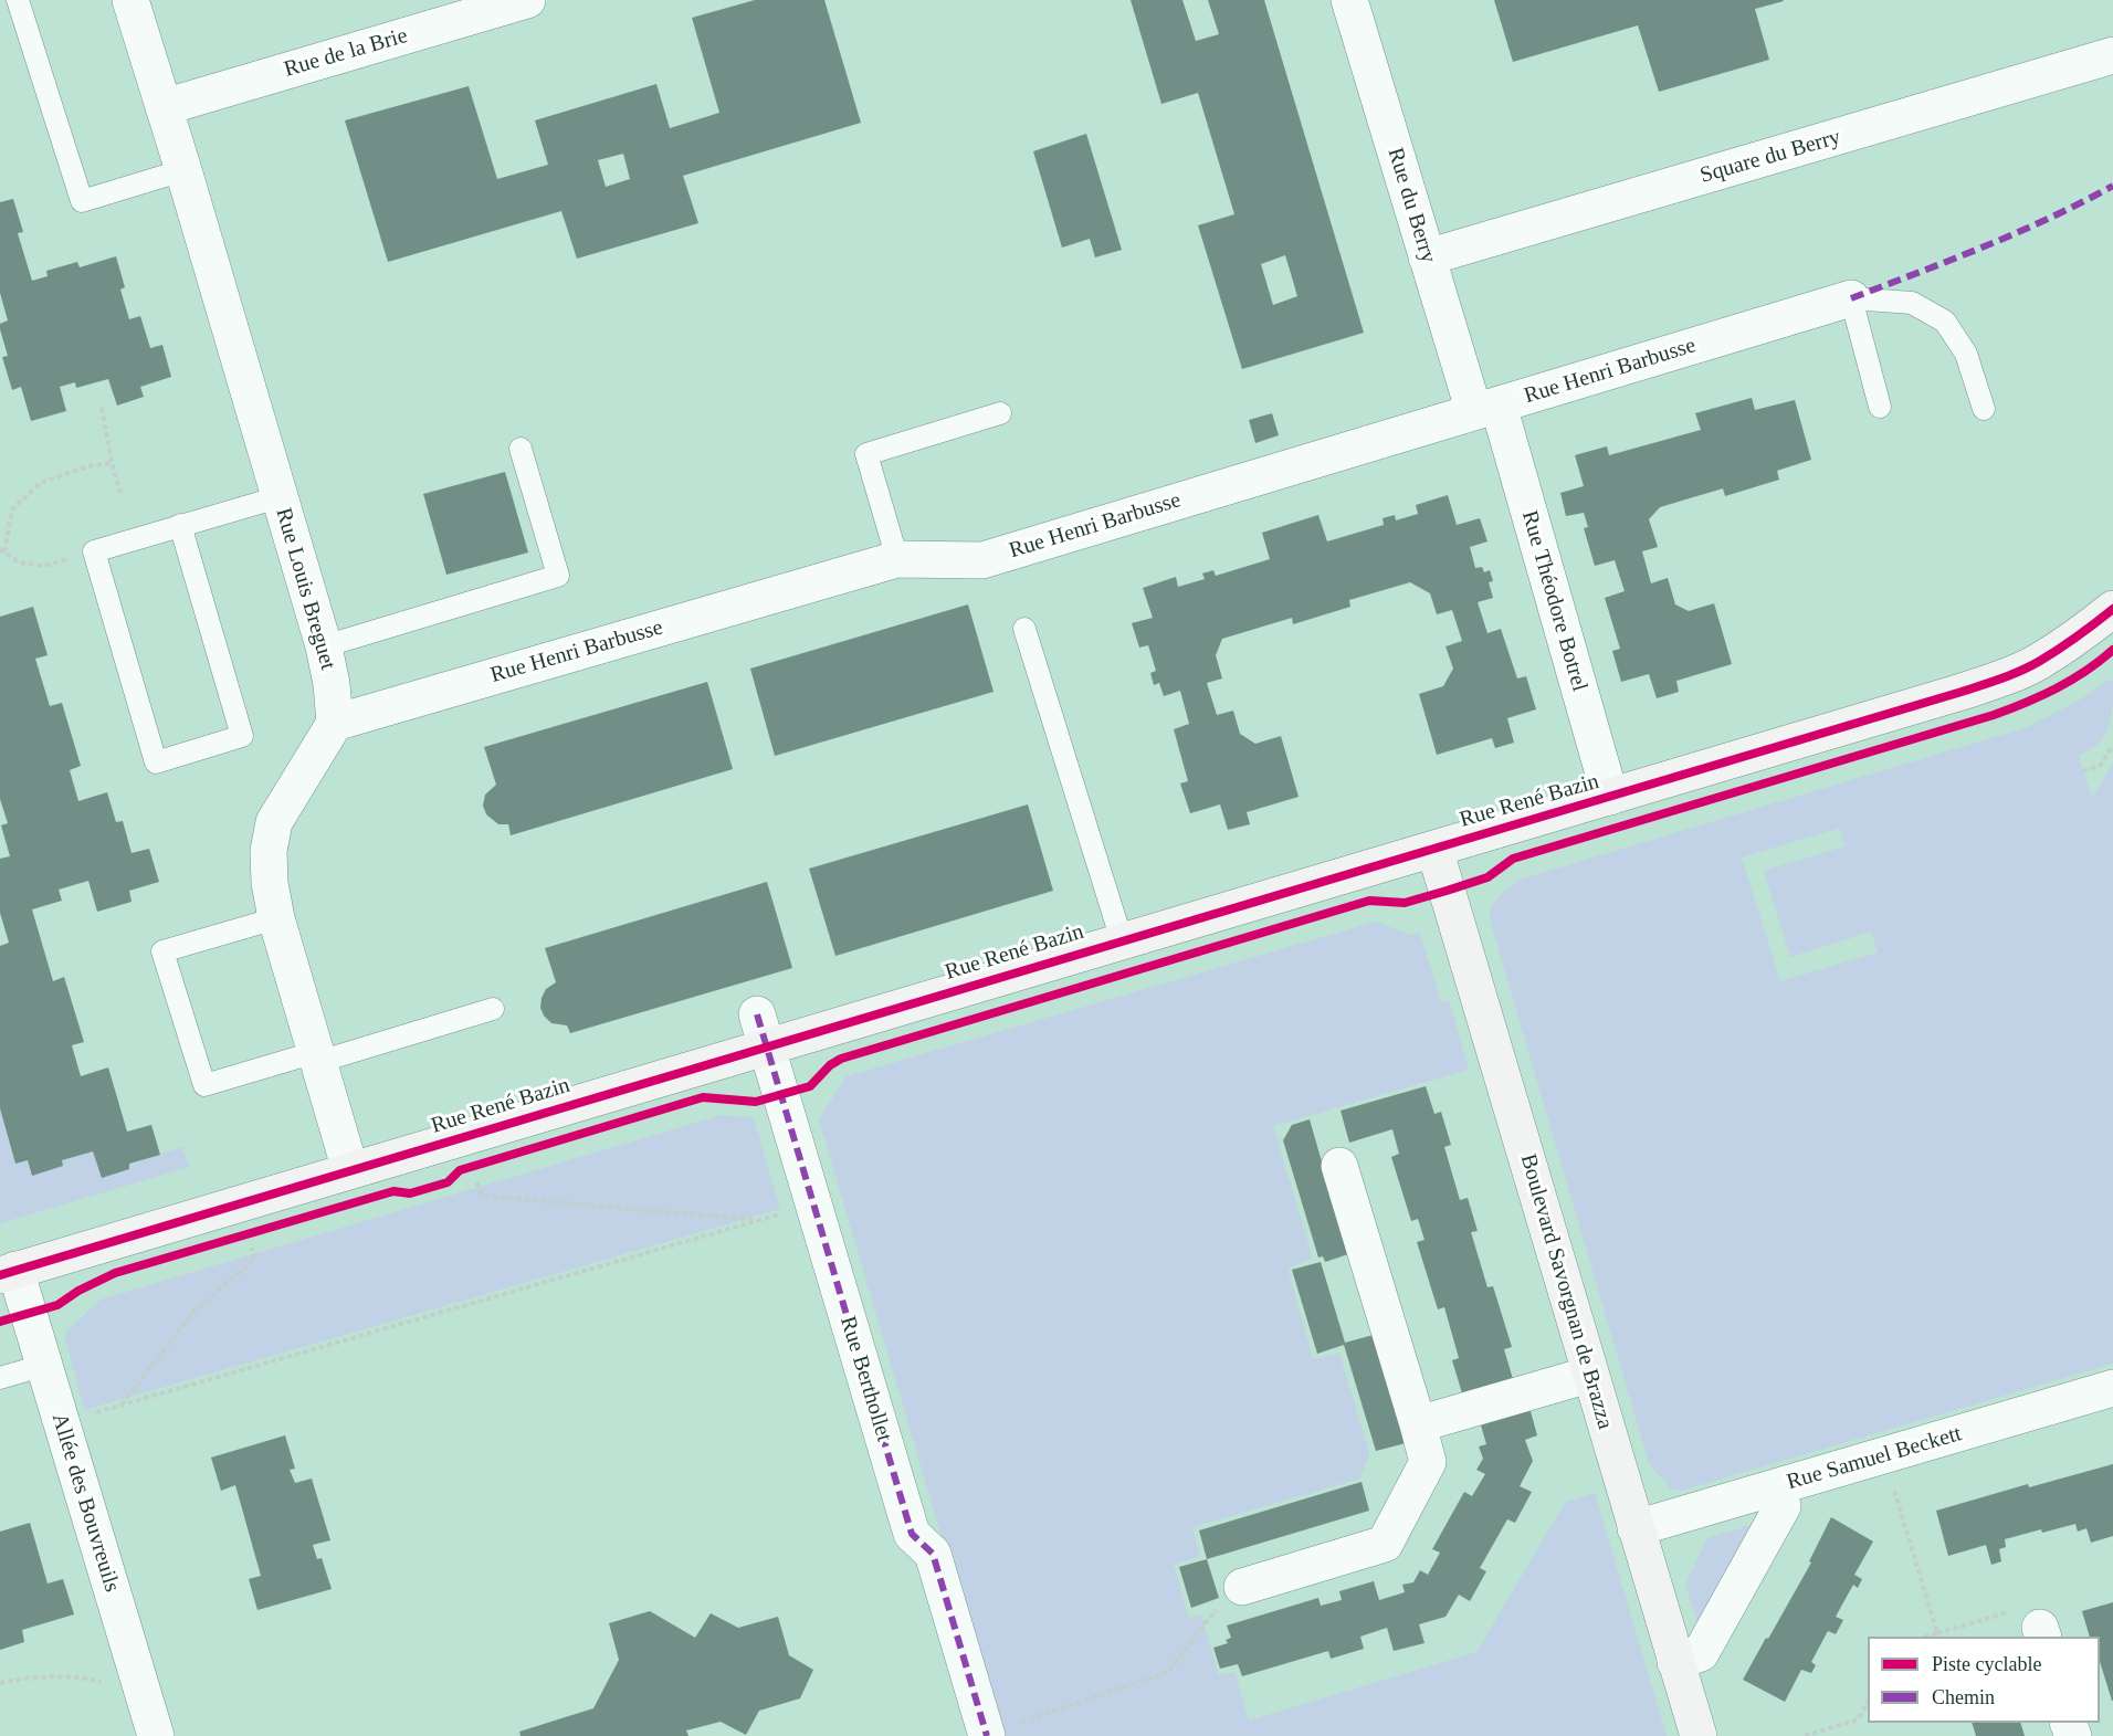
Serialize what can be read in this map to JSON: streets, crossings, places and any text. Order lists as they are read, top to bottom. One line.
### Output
{"streets":{"street":["Rue de la Brie","Square du Berry","Rue du Berry","Rue Henri Barbusse","Rue Louis Breguet","Rue Théodore Botrel","Rue René Bazin","Boulevard Savorgnan de Brazza","Rue Berthollet","Rue Samuel Beckett","Allée des Bouvreuils"]},"crossings":[["Rue de la Brie","Rue Louis Breguet"],["Square du Berry","Rue du Berry"],["Rue du Berry","Rue Henri Barbusse"],["Rue du Berry","Rue Théodore Botrel"],["Rue Henri Barbusse","Rue Louis Breguet"],["Rue Henri Barbusse","Rue Théodore Botrel"],["Rue Théodore Botrel","Rue René Bazin"],["Rue René Bazin","Boulevard Savorgnan de Brazza"],["Rue René Bazin","Rue Berthollet"],["Rue René Bazin","Allée des Bouvreuils"],["Boulevard Savorgnan de Brazza","Rue Samuel Beckett"]],"legend":["Piste cyclable","Chemin"]}
